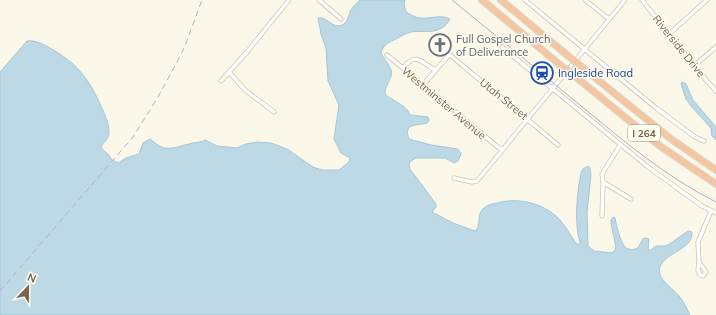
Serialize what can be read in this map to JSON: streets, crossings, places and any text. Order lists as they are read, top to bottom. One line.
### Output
{"streets":{"highway":["I 264"],"street":["Riverside Drive","Utah Street","Westminster Avenue"]},"places":{"church":["Full Gospel Church of Deliverance"],"station":["Ingleside Road"]},"north":"top"}
